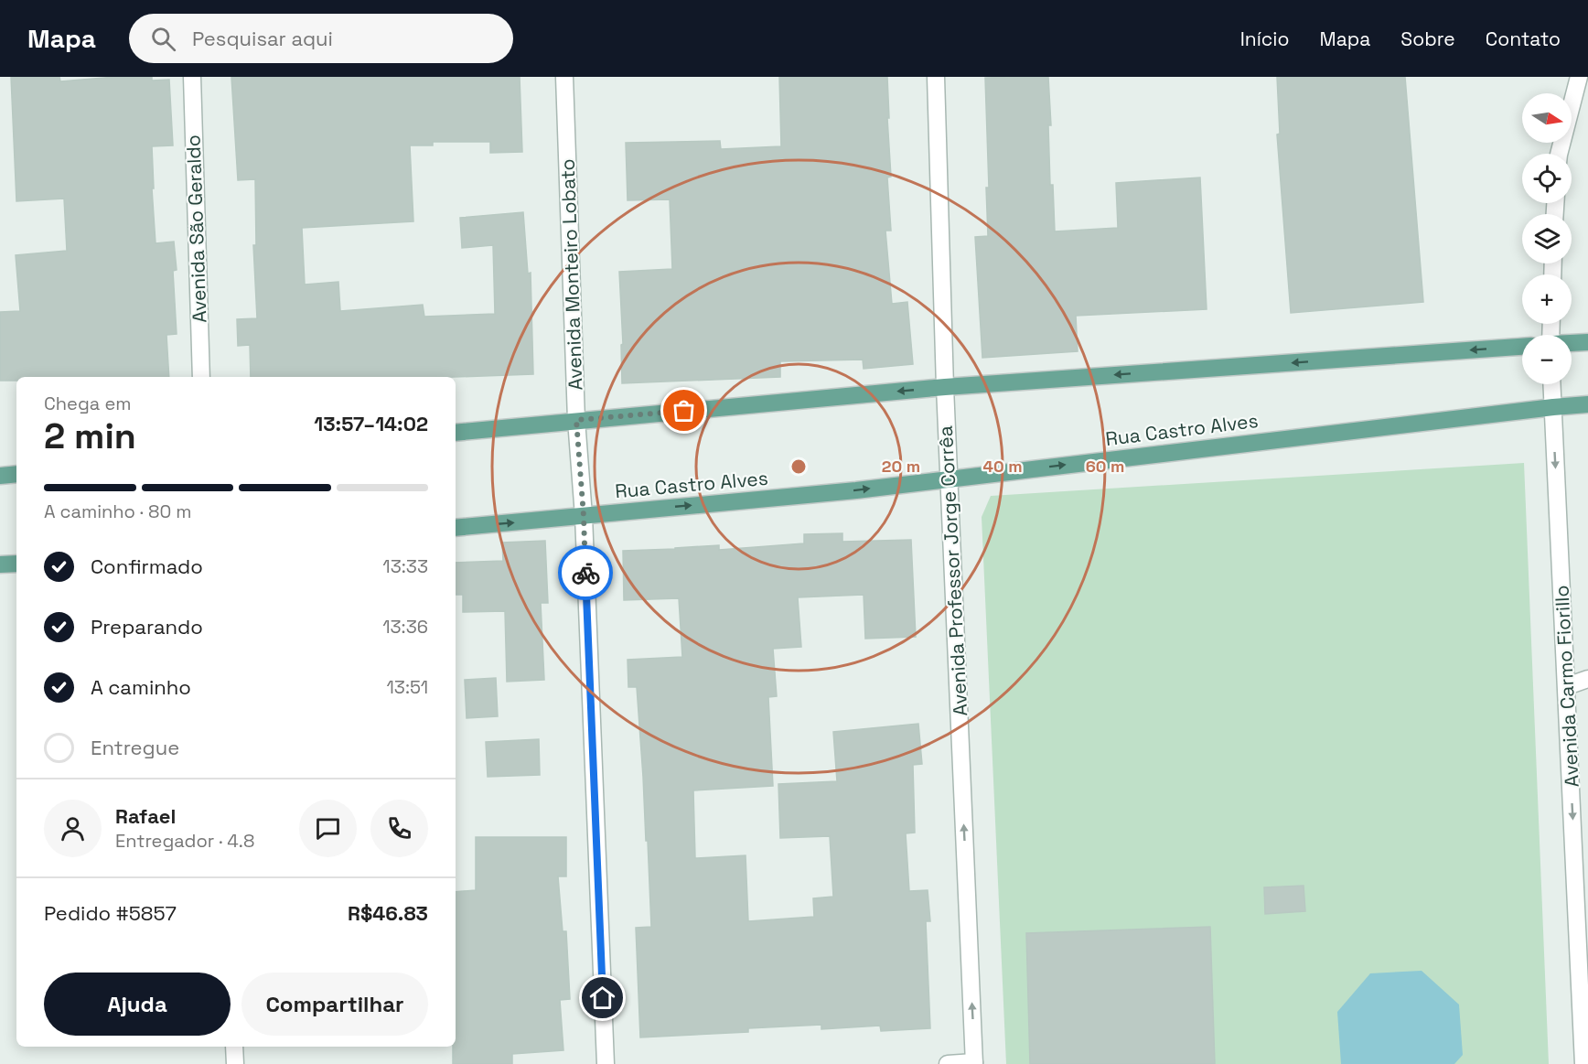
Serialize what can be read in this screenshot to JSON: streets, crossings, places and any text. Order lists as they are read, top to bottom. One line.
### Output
{"streets":{"main road":["Rua Castro Alves"],"street":["Avenida São Geraldo","Avenida Monteiro Lobato","Avenida Professor Jorge Corrêa","Avenida Carmo Fiorillo"]},"crossings":[["Avenida Monteiro Lobato","Rua Castro Alves"],["Rua Castro Alves","Avenida Professor Jorge Corrêa"],["Rua Castro Alves","Avenida Carmo Fiorillo"]],"one_way":["Avenida Professor Jorge Corrêa","Avenida Carmo Fiorillo"],"north":"right","page":{"header":"Mapa","search":"Pesquisar aqui","nav":["Início","Mapa","Sobre","Contato"],"map_buttons":["+","−"],"heading":["2 min","Chega em","13:57–14:02"],"panel":["Rafael","Entregador · 4.8","Pedido #5857","R$46.83"],"bar":"A caminho · 80 m","list":[["Confirmado","13:33"],["Preparando","13:36"],["A caminho","13:51"],"Entregue"],"buttons":["Ajuda","Compartilhar"]},"rings":["20 m","40 m","60 m"]}
